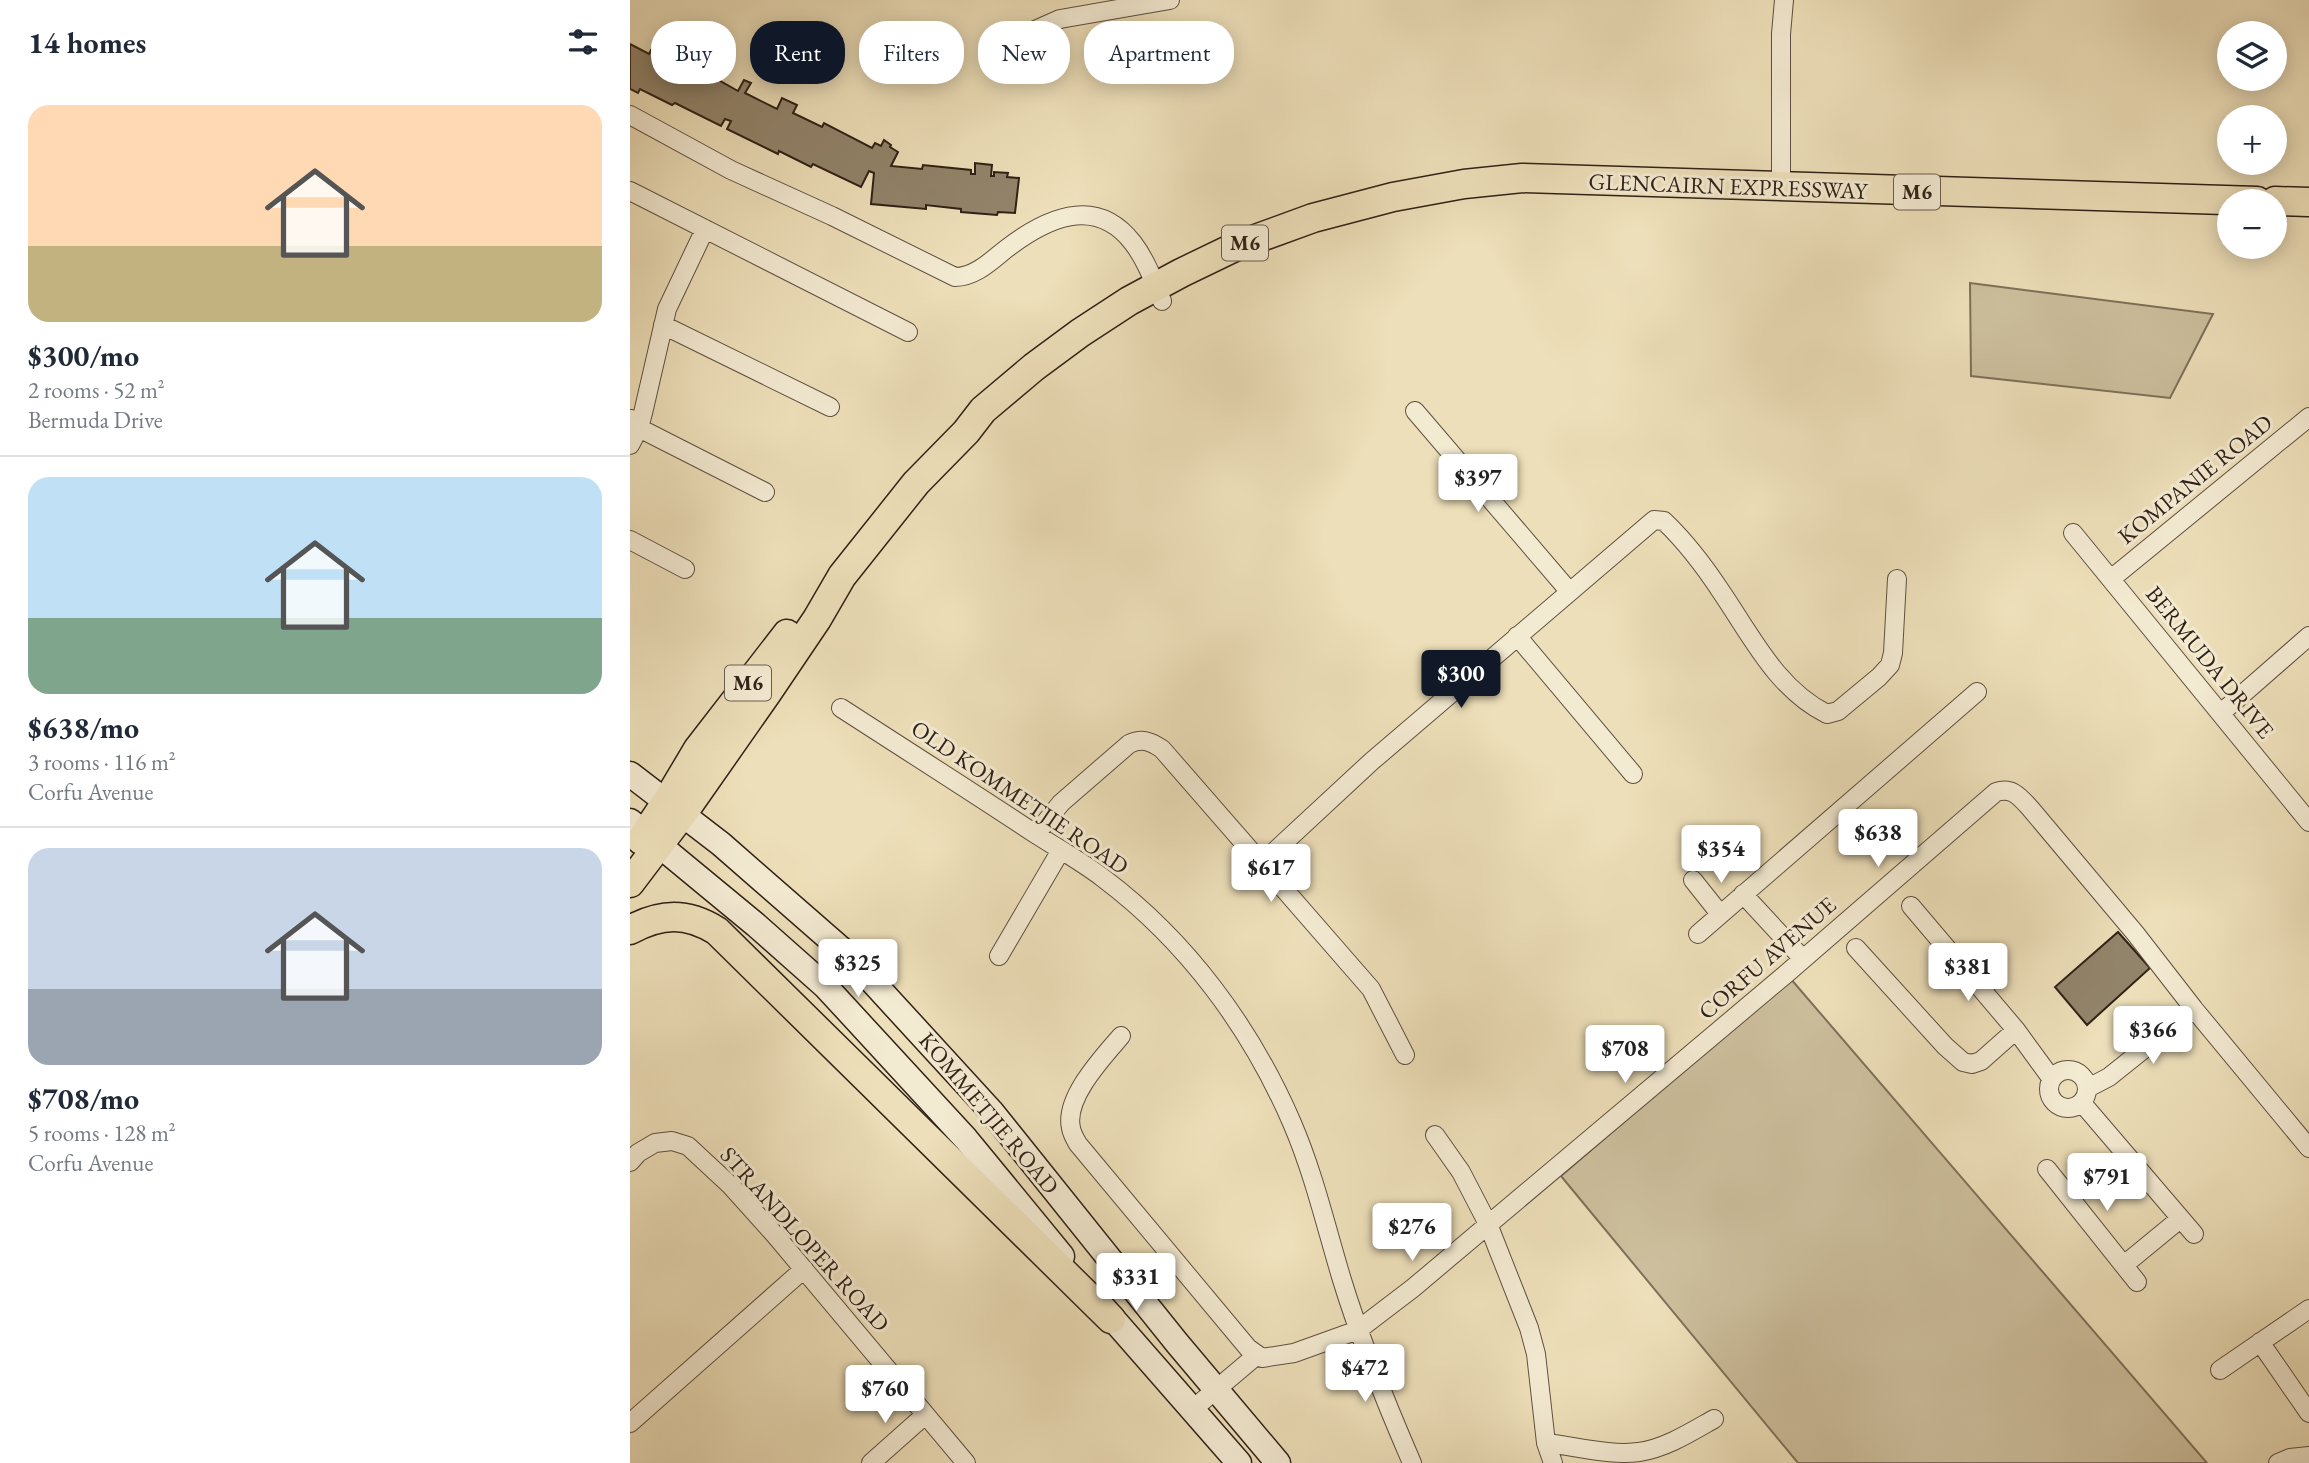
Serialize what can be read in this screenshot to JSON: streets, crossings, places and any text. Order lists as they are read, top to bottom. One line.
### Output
{"streets":{"main road":["GLENCAIRN EXPRESSWAY","M6","KOMMETJIE ROAD"],"street":["KOMPANIE ROAD","BERMUDA DRIVE","OLD KOMMETJIE ROAD","CORFU AVENUE","STRANDLOPER ROAD"]},"crossings":[["GLENCAIRN EXPRESSWAY","M6"],["GLENCAIRN EXPRESSWAY","KOMMETJIE ROAD"],["M6","KOMMETJIE ROAD"],["KOMPANIE ROAD","BERMUDA DRIVE"],["OLD KOMMETJIE ROAD","CORFU AVENUE"]],"page":{"heading":"14 homes","map_buttons":["+","−"],"chip":["Buy","Rent","Filters","New","Apartment"],"list":[{"name":"$300/mo","note":"2 rooms · 52 m² · Bermuda Drive"},{"name":"$638/mo","note":"3 rooms · 116 m² · Corfu Avenue"},{"name":"$708/mo","note":"5 rooms · 128 m² · Corfu Avenue"}],"price":["$397","$300","$638","$354","$617","$325","$381","$366","$708","$791","$276","$331","$472","$760"]}}
